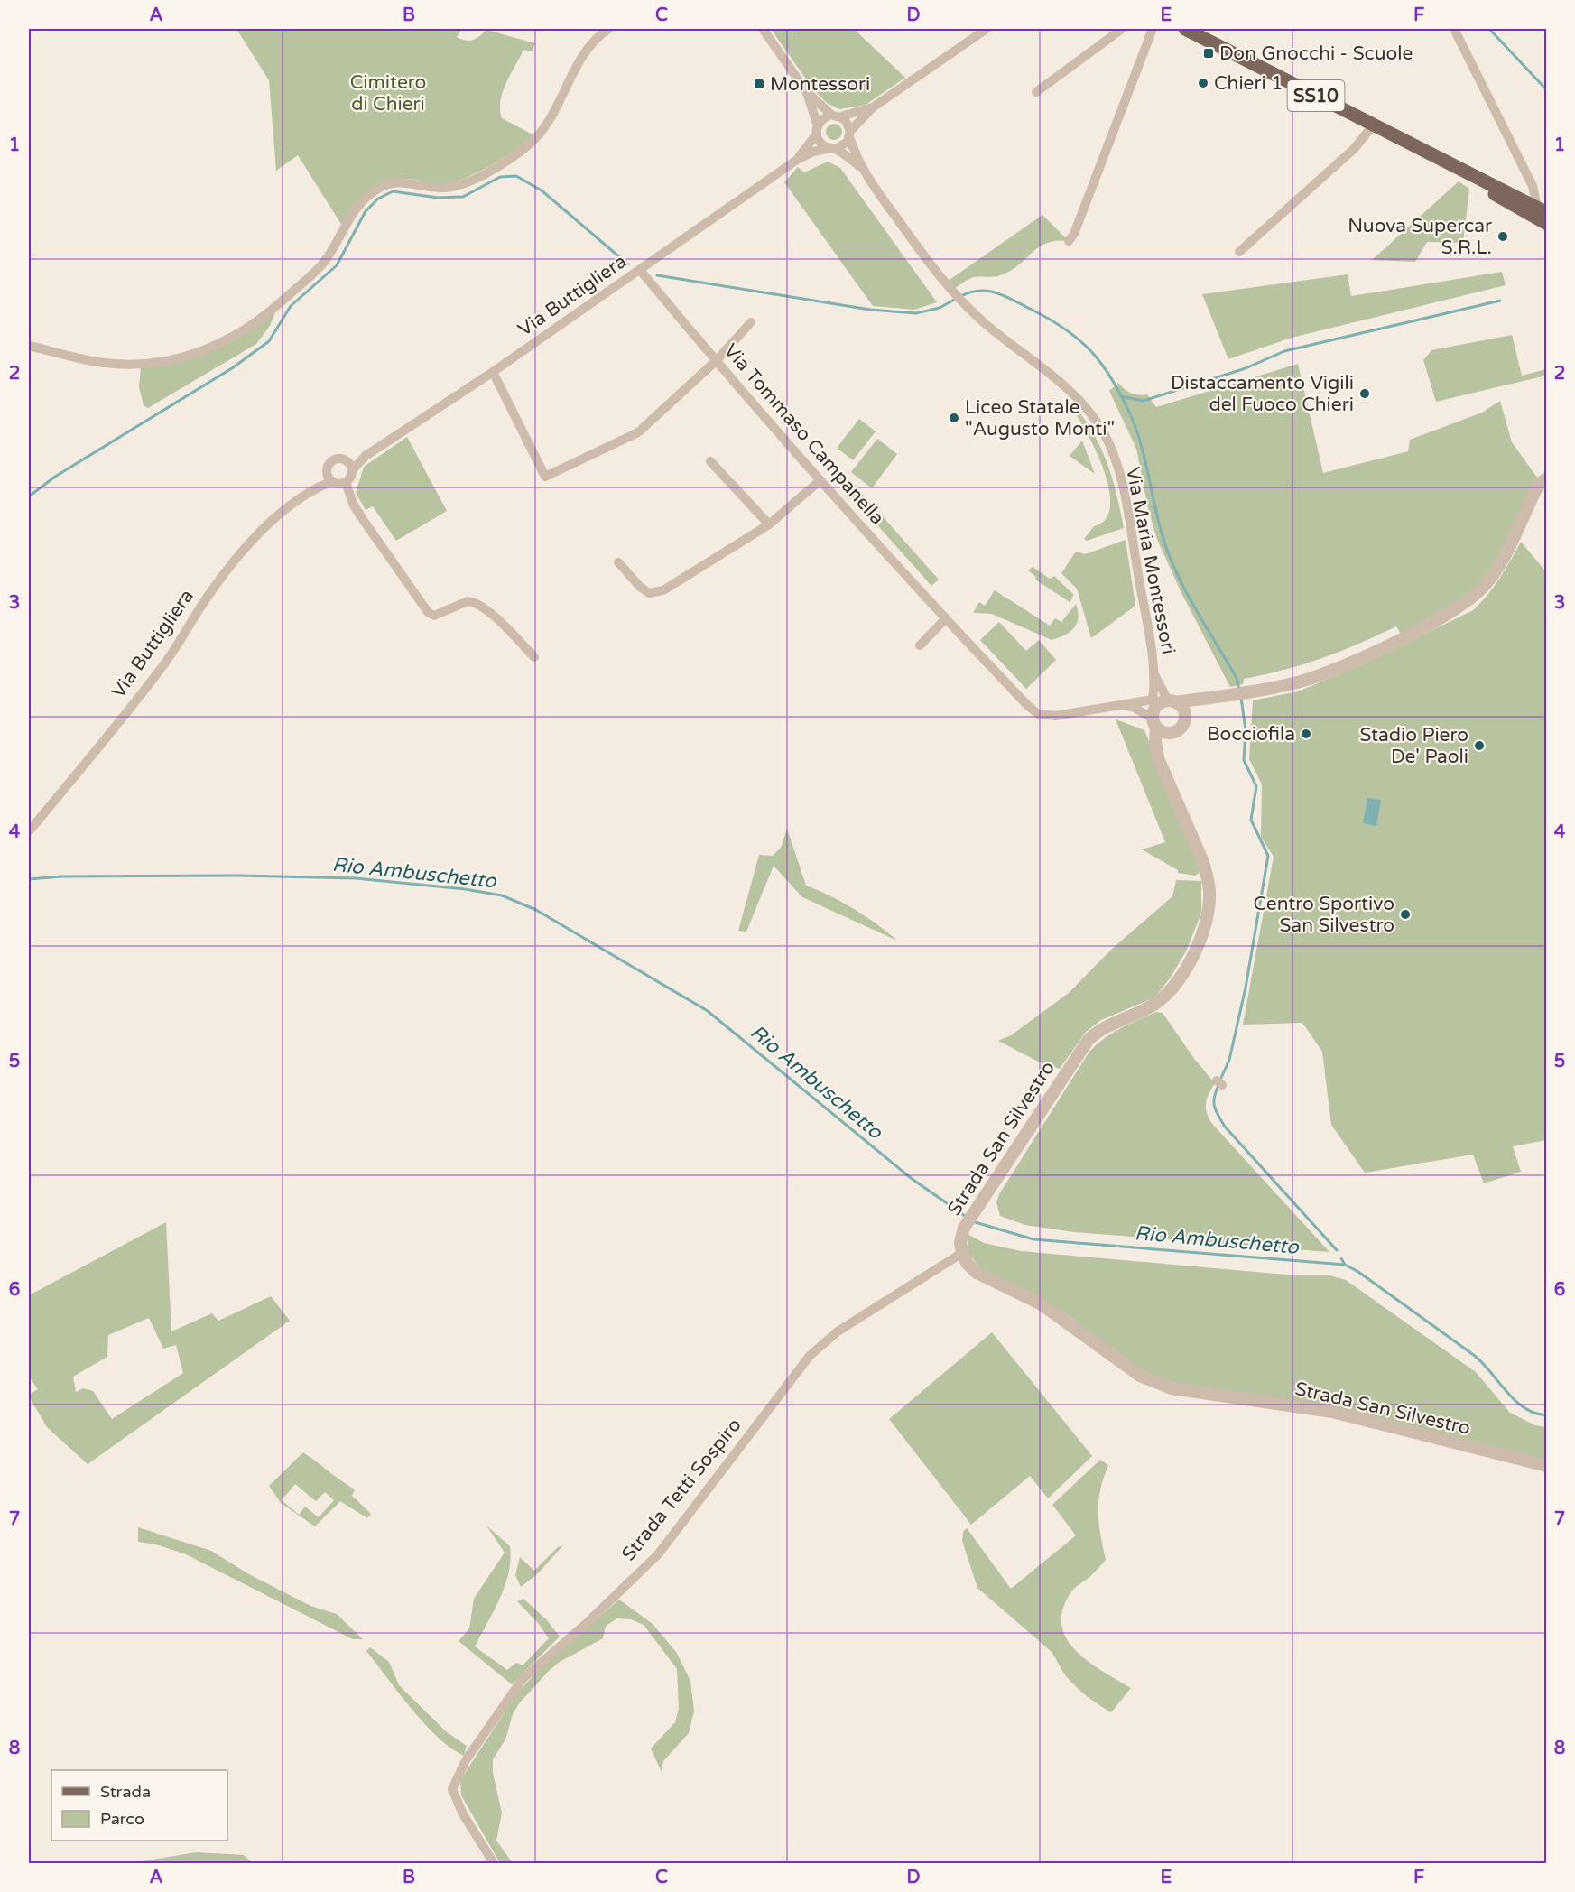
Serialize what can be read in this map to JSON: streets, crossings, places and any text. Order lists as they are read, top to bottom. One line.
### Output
{"streets":{"main road":["SS10"],"street":["Via Buttigliera","Via Tommaso Campanella","Via Maria Montessori","Strada San Silvestro","Strada Tetti Sospiro"]},"crossings":[["Via Buttigliera","Via Tommaso Campanella"],["Via Buttigliera","Via Maria Montessori"],["Via Tommaso Campanella","Via Maria Montessori"],["Via Tommaso Campanella","Strada San Silvestro"],["Via Maria Montessori","Strada San Silvestro"],["Strada San Silvestro","Strada Tetti Sospiro"]],"water":["Rio Ambuschetto"],"parks":["Cimitero di Chieri"],"places":{"transit":["Don Gnocchi - Scuole","Montessori"],"other":["Chieri 1","Nuova Supercar S.R.L.","Distaccamento Vigili del Fuoco Chieri","Liceo Statale \"Augusto Monti\"","Bocciofila","Stadio Piero De' Paoli","Centro Sportivo San Silvestro"]},"legend":["Strada","Parco"],"grid":{"columns":["A","B","C","D","E","F"],"rows":["1","2","3","4","5","6","7","8"]}}
